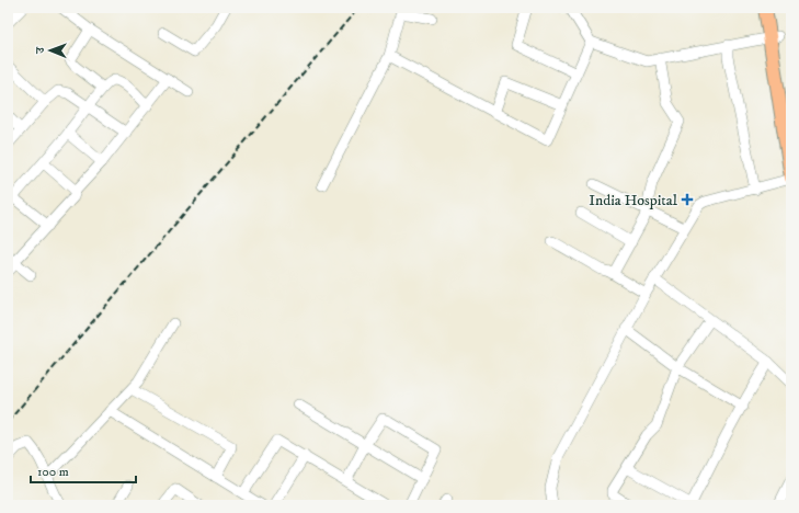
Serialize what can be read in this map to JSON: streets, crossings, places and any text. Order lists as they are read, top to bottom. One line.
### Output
{"places":{"health":["India Hospital"]},"scale_bar":"100 m","north":"left"}
